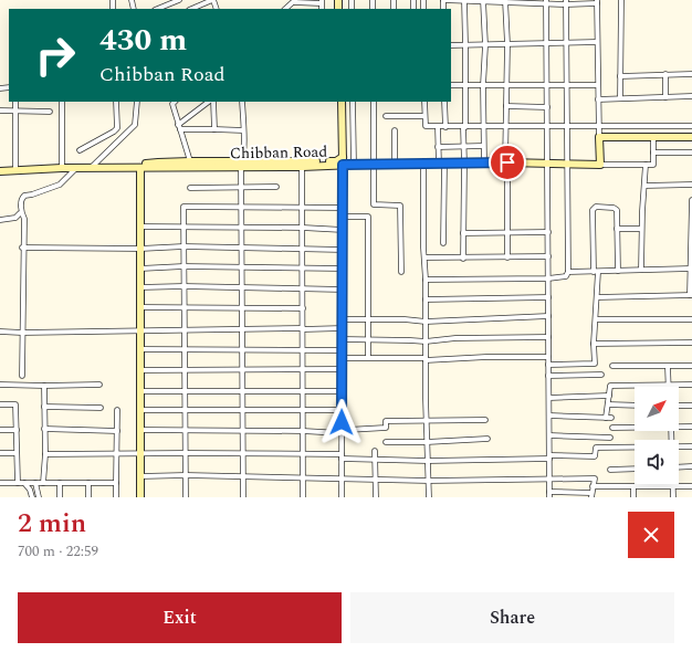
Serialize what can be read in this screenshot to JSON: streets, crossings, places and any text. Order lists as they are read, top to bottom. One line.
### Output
{"streets":{"street":["Chibban Road"]},"north":"top right","page":{"turn":["430 m","Chibban Road"],"heading":["2 min","700 m · 22:59"],"buttons":["Exit","Share"]}}
